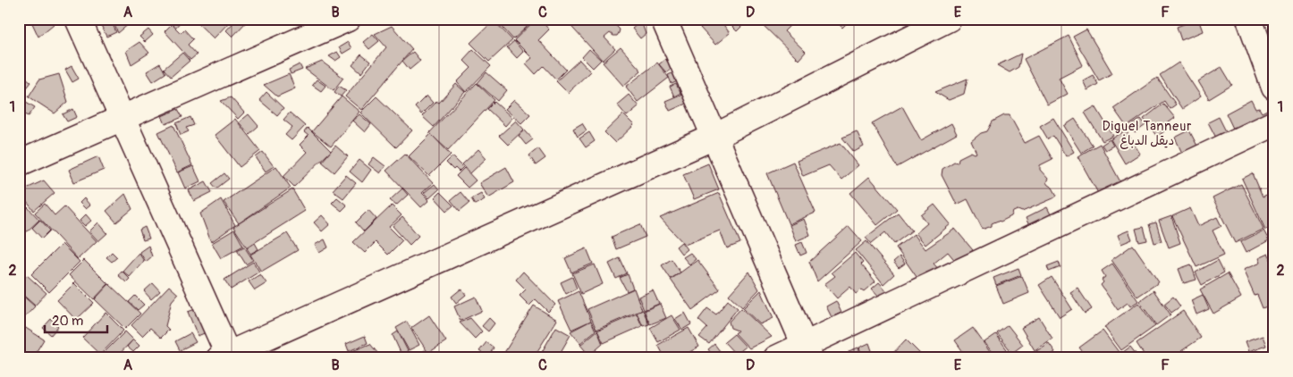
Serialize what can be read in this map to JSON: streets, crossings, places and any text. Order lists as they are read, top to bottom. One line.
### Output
{"districts":["Diguel Tanneur ديقل الدباغ"],"scale_bar":"20 m","grid":{"columns":["A","B","C","D","E","F"],"rows":["1","2"]}}
